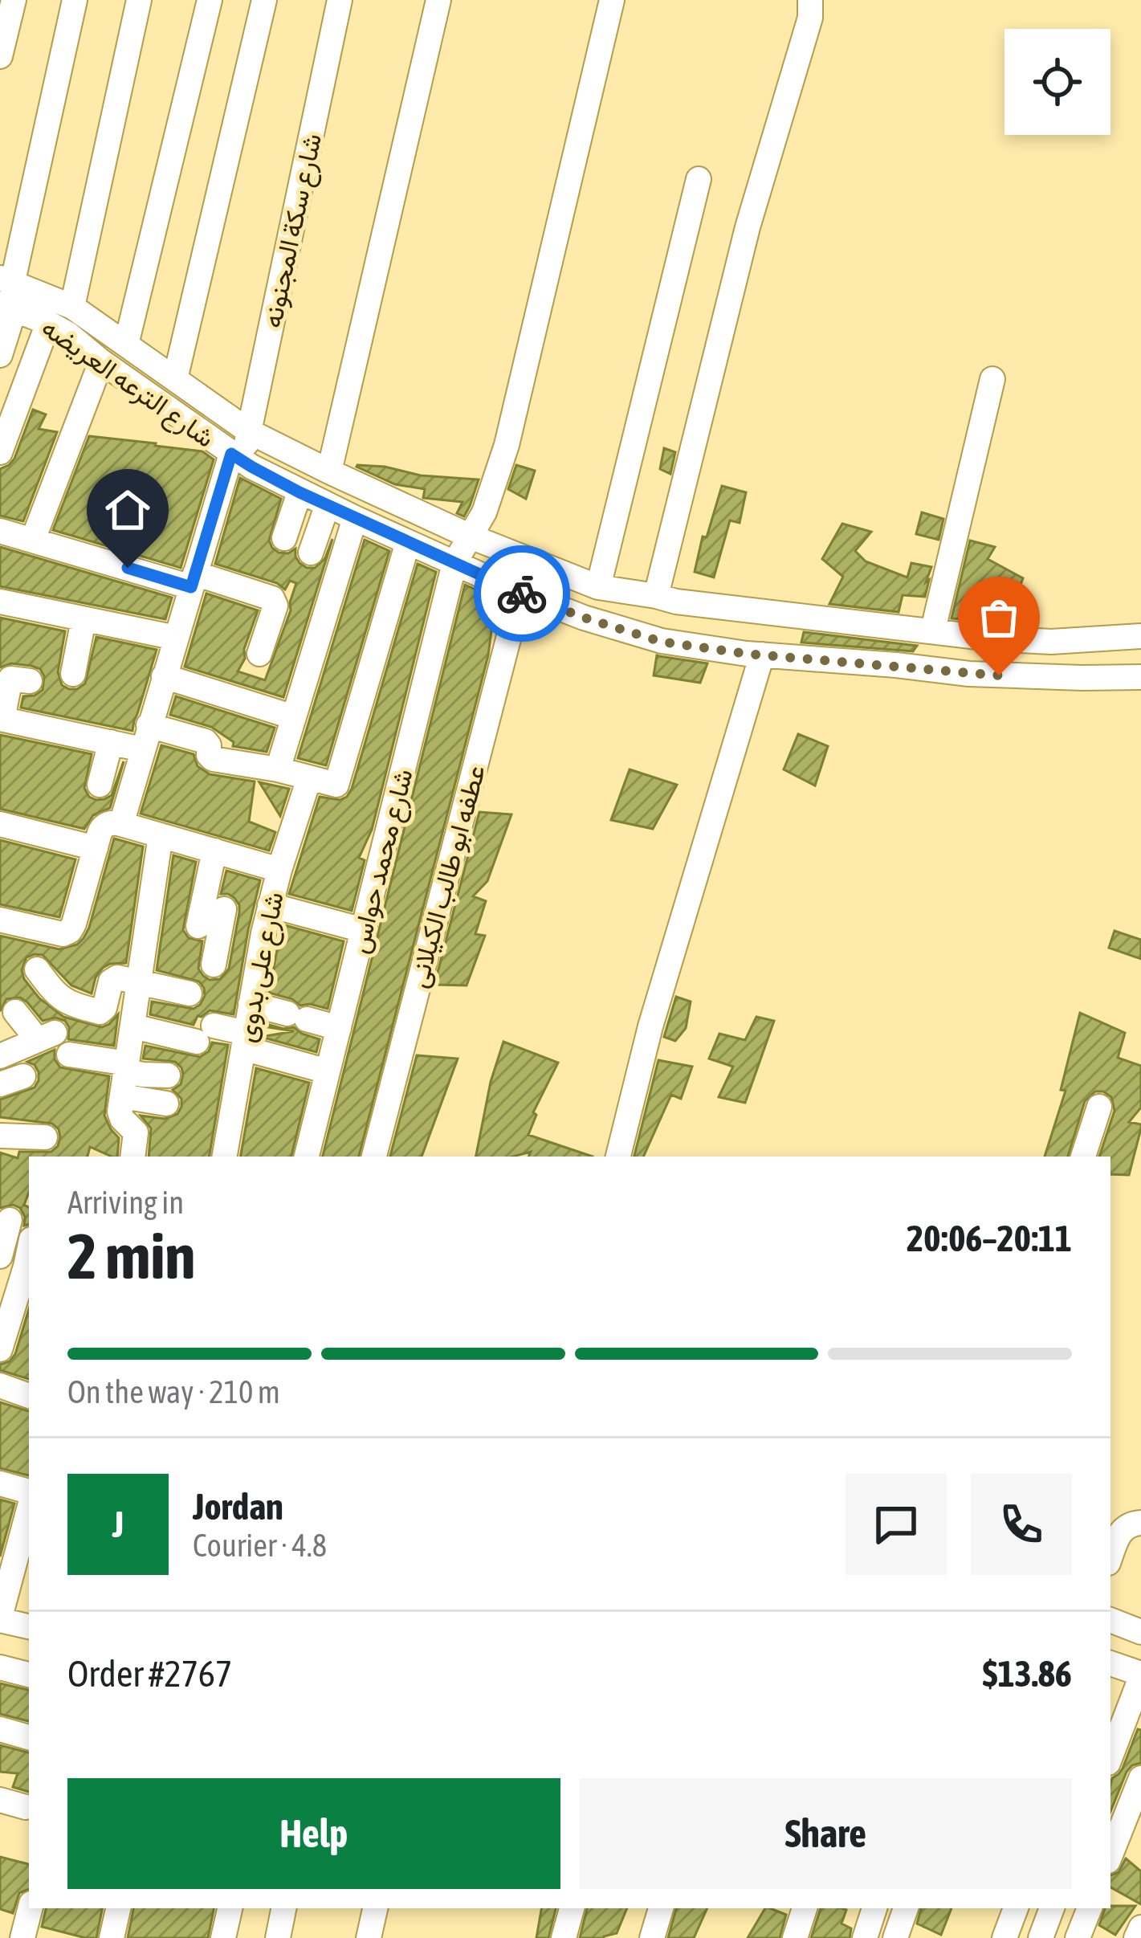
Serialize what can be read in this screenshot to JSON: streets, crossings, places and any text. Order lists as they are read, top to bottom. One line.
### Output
{"streets":{"street":["شارع سكة المجنونه","شارع الترعه العريضه","شارع محمد حواس","عطفه ابو طالب الكيلانى","شارع على بدوى"]},"crossings":[["شارع سكة المجنونه","شارع الترعه العريضه"],["شارع الترعه العريضه","شارع محمد حواس"],["شارع الترعه العريضه","عطفه ابو طالب الكيلانى"],["شارع الترعه العريضه","شارع على بدوى"]],"page":{"heading":["2 min","Arriving in","20:06–20:11"],"panel":["Jordan","Courier · 4.8","Order #2767","$13.86"],"bar":"On the way · 210 m","round":"J","buttons":["Help","Share"]}}
